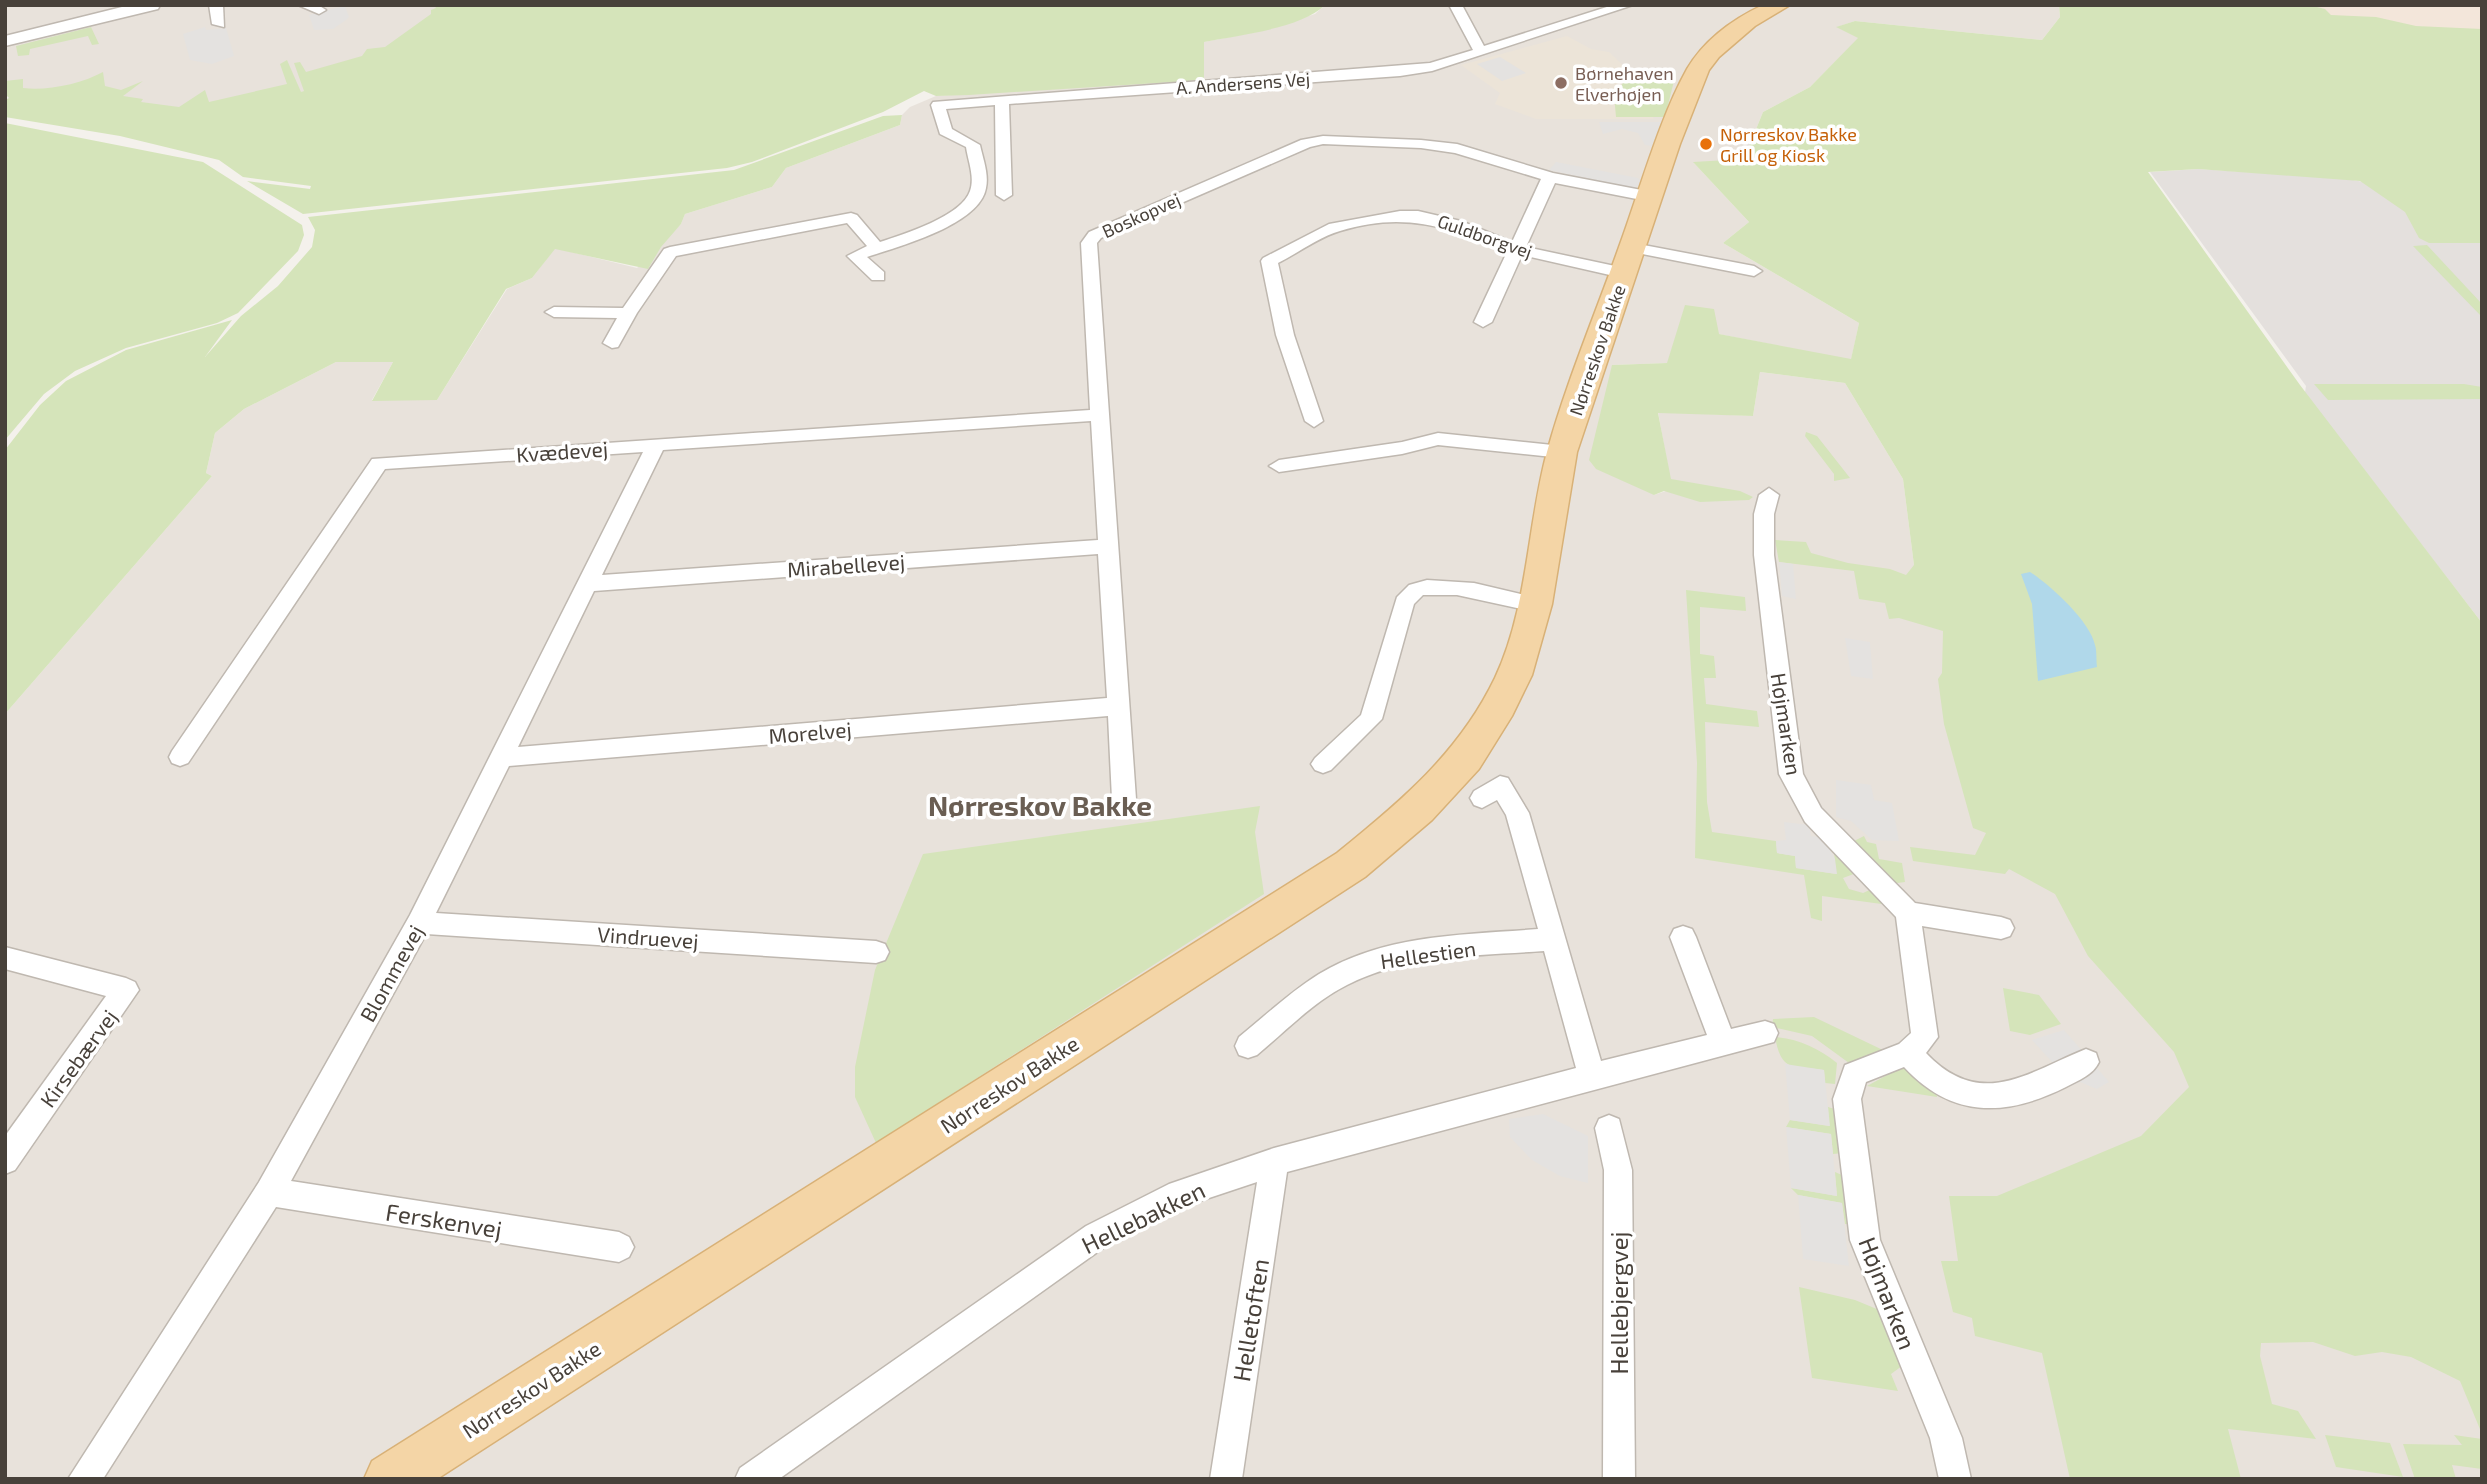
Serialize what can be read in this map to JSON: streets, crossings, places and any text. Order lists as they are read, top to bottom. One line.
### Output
{"streets":{"main road":["Nørreskov Bakke"],"street":["A. Andersens Vej","Boskopvej","Guldborgvej","Kvædevej","Mirabellevej","Højmarken","Morelvej","Vindruevej","Hellestien","Blommevej","Kirsebærvej","Hellebakken","Ferskenvej","Hellebjergvej","Helletoften"]},"crossings":[["Boskopvej","Nørreskov Bakke"],["Boskopvej","Kvædevej"],["Boskopvej","Mirabellevej"],["Boskopvej","Morelvej"],["Guldborgvej","Nørreskov Bakke"],["Kvædevej","Blommevej"],["Mirabellevej","Blommevej"],["Morelvej","Blommevej"],["Vindruevej","Blommevej"],["Blommevej","Ferskenvej"],["Hellebakken","Helletoften"]],"districts":["Nørreskov Bakke"],"places":["Børnehaven Elverhøjen","Nørreskov Bakke Grill og Kiosk"]}
